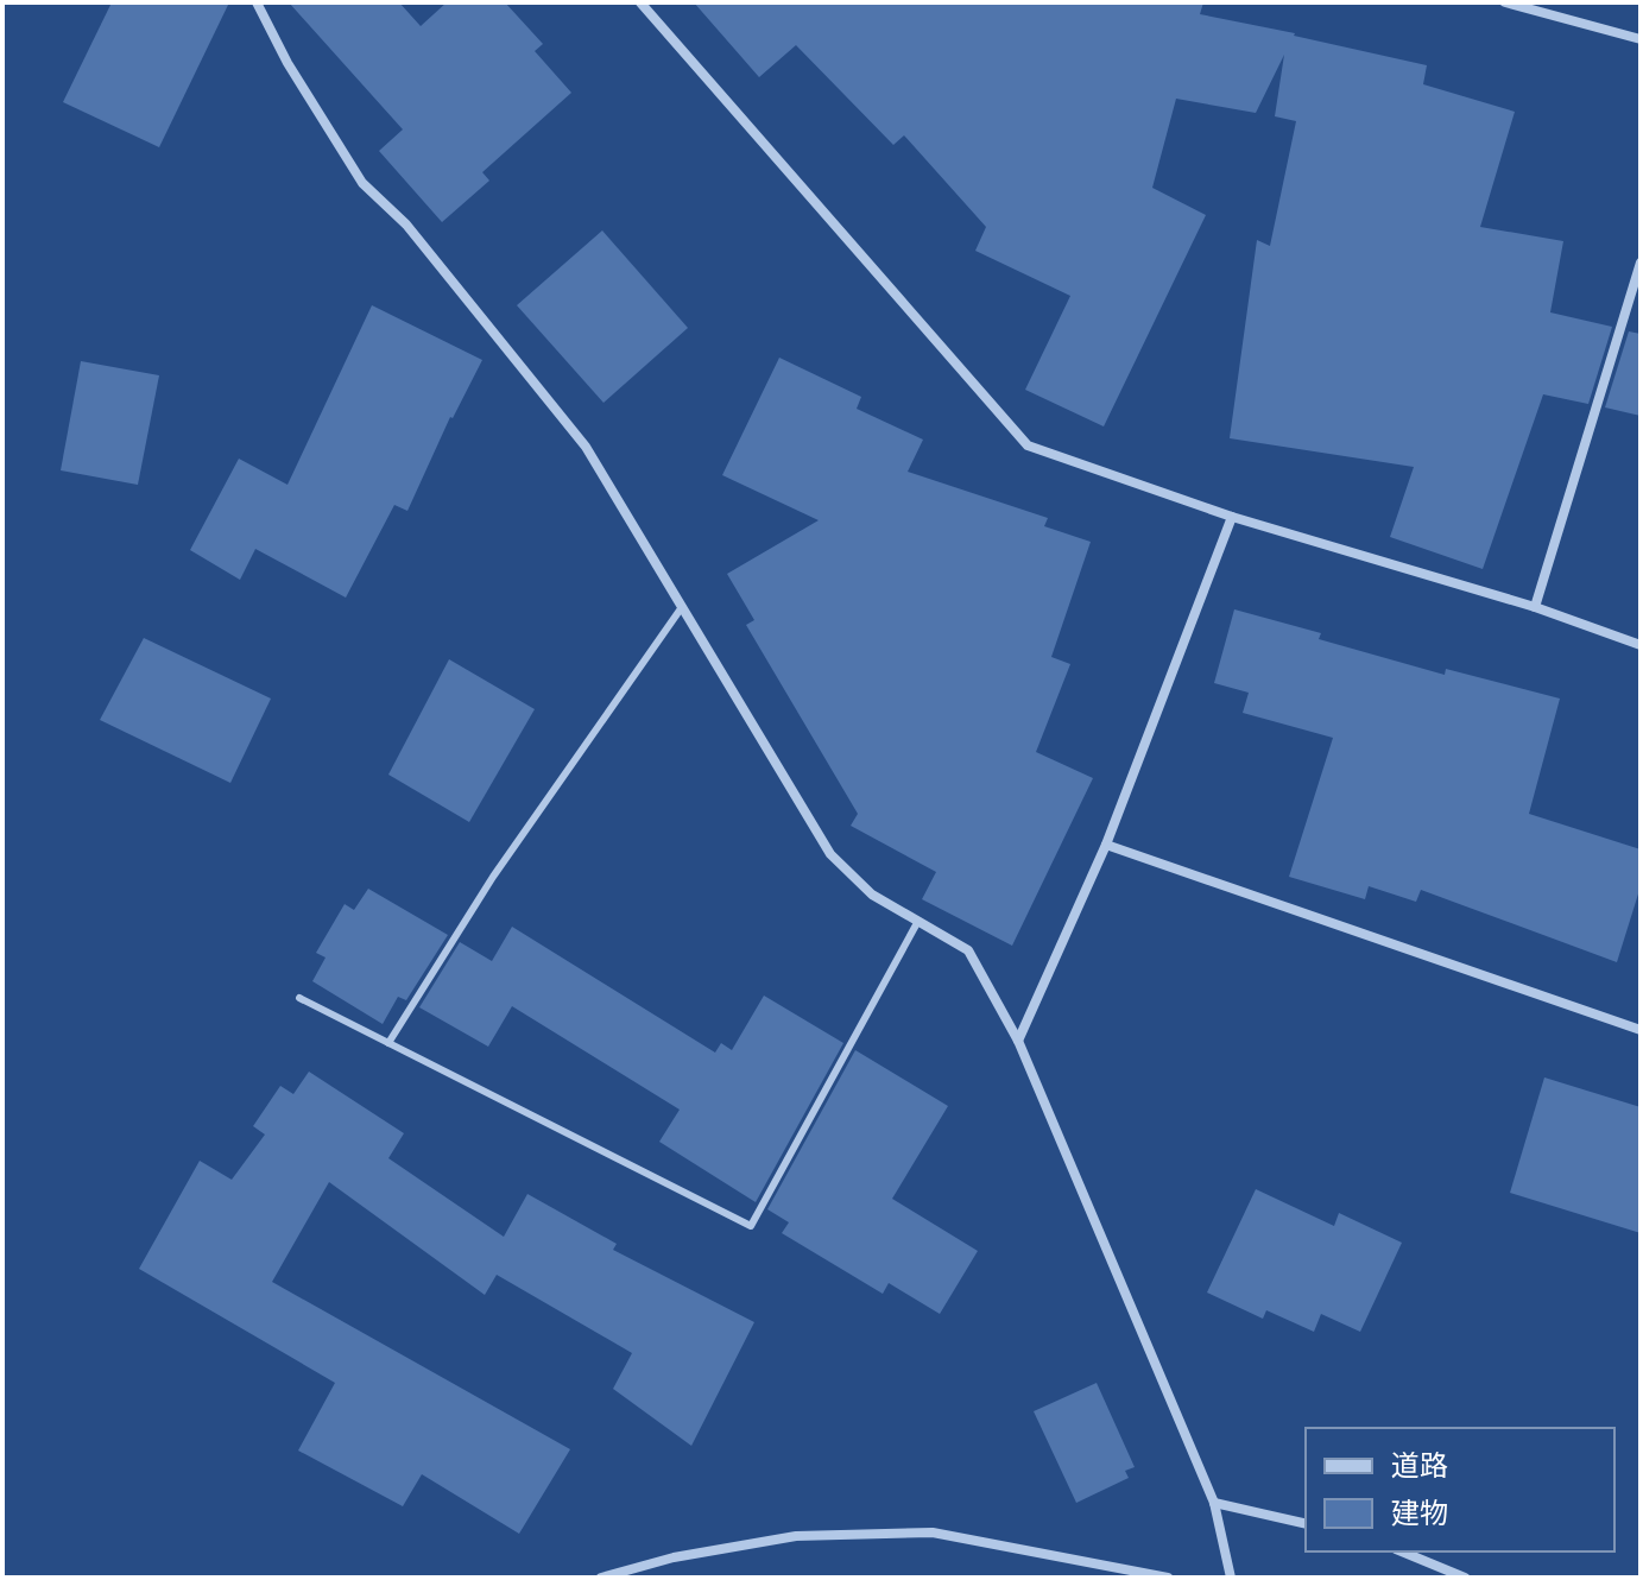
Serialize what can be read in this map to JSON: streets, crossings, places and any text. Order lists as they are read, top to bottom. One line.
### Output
{"legend":["道路","建物"]}
